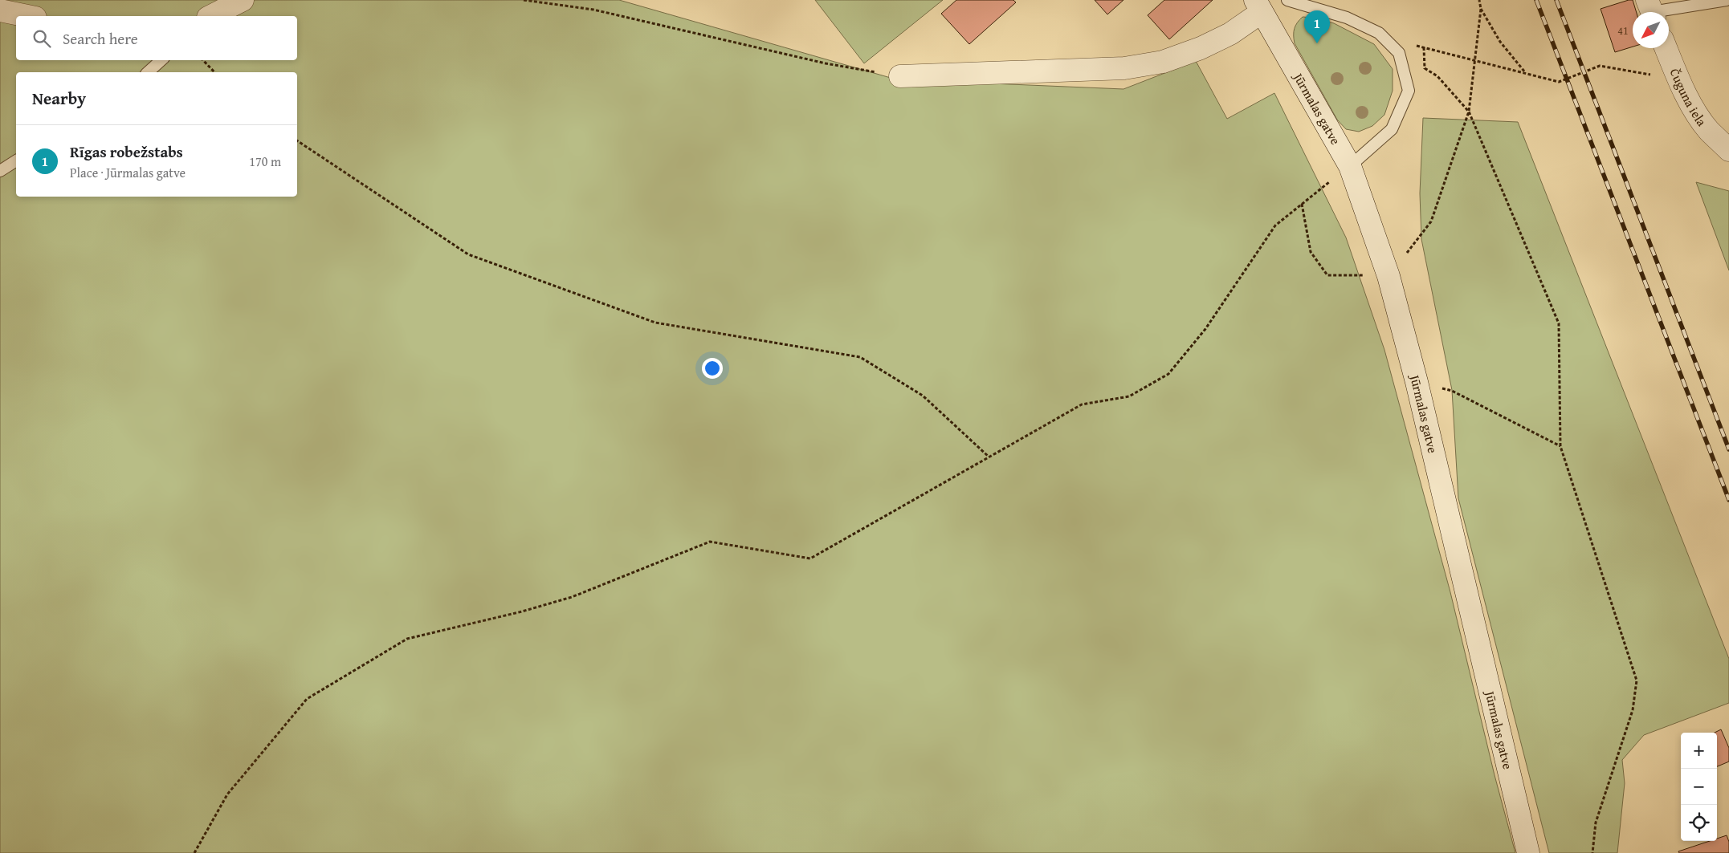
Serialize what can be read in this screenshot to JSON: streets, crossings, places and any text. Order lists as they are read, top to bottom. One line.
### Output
{"streets":{"main road":["Čuguna iela","Jūrmalas gatve"]},"house_numbers":["41"],"north":"bottom left","page":{"pins":"1","search":"Search here","heading":"Nearby","list":[{"mark":"1","name":"Rīgas robežstabs","note":"Place · Jūrmalas gatve","value":"170 m"}],"map_buttons":["+","−"]}}
